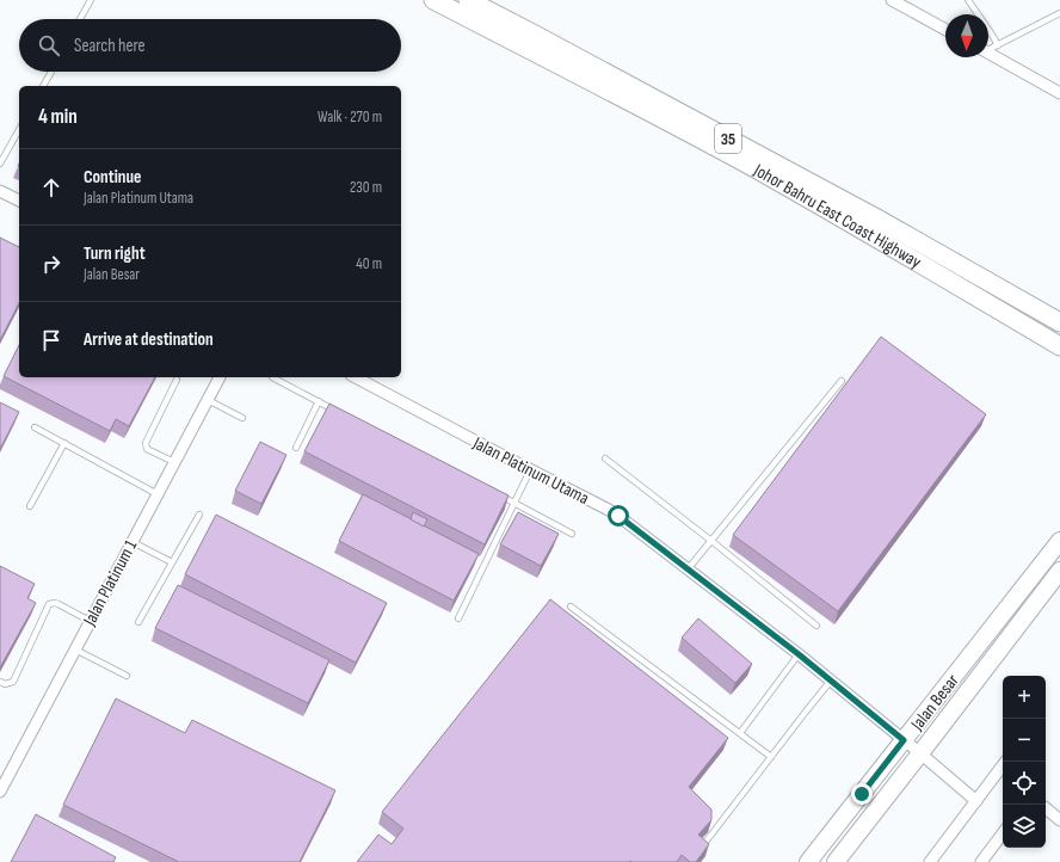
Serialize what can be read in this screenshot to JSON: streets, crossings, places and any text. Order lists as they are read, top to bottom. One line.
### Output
{"streets":{"highway":["35","Johor Bahru East Coast Highway"],"main road":["Jalan Besar"],"street":["Jalan Platinum Utama","Jalan Platinum 1"]},"crossings":[["Jalan Platinum Utama","Jalan Besar"]],"north":"bottom","page":{"search":"Search here","heading":["4 min","Walk · 270 m"],"list":[["Continue","Jalan Platinum Utama","230 m"],["Turn right","Jalan Besar","40 m"],"Arrive at destination"],"map_buttons":["+","−"]}}
